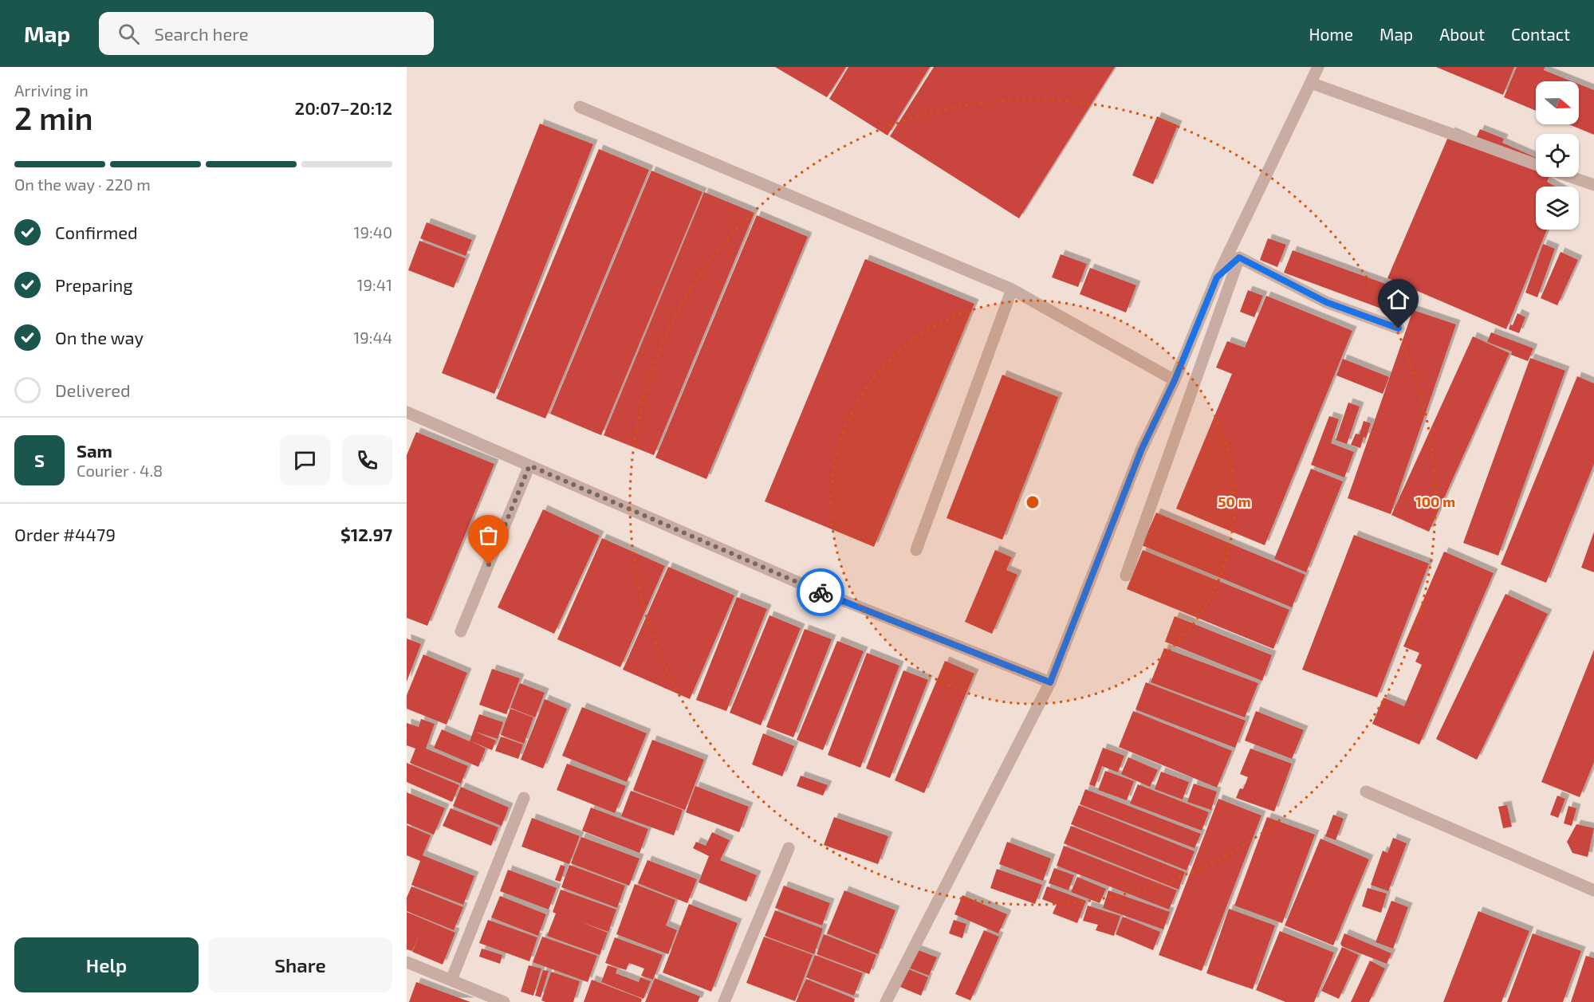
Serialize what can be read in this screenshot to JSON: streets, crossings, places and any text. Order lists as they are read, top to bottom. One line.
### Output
{"north":"right","page":{"header":"Map","search":"Search here","nav":["Home","Map","About","Contact"],"heading":["2 min","Arriving in","20:07–20:12"],"panel":["Sam","Courier · 4.8","Order #4479","$12.97"],"bar":"On the way · 220 m","list":[["Confirmed","19:40"],["Preparing","19:41"],["On the way","19:44"],"Delivered"],"round":"S","buttons":["Help","Share"]},"rings":["50 m","100 m"]}
